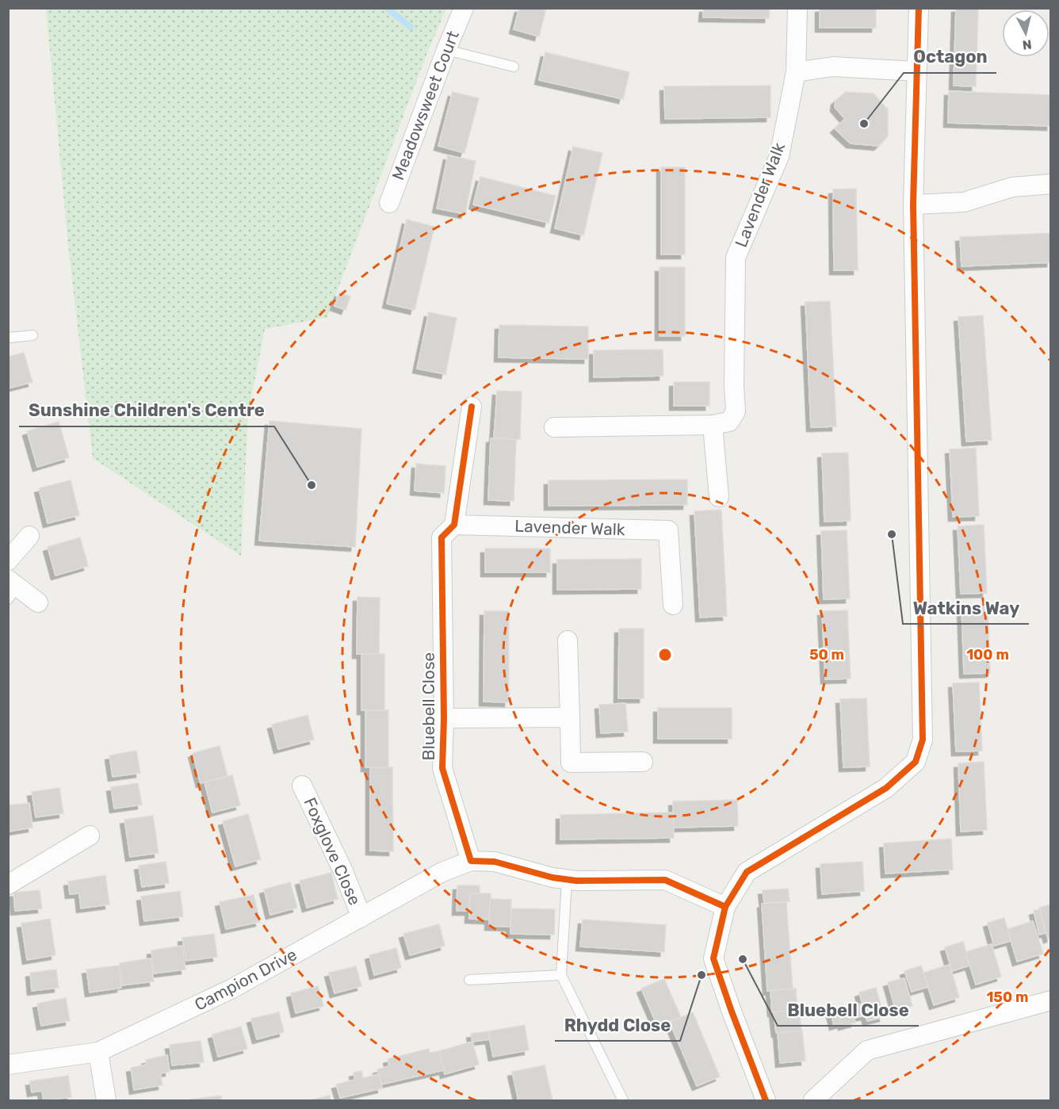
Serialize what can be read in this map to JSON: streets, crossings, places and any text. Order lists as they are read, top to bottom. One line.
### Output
{"streets":{"street":["Meadowsweet Court","Lavender Walk","Bluebell Close","Foxglove Close","Campion Drive"]},"crossings":[["Lavender Walk","Bluebell Close"],["Bluebell Close","Campion Drive"],["Foxglove Close","Campion Drive"]],"places":["Octagon","Sunshine Children's Centre","Watkins Way","Bluebell Close","Rhydd Close"],"north":"bottom","rings":["50 m","100 m","150 m"]}
